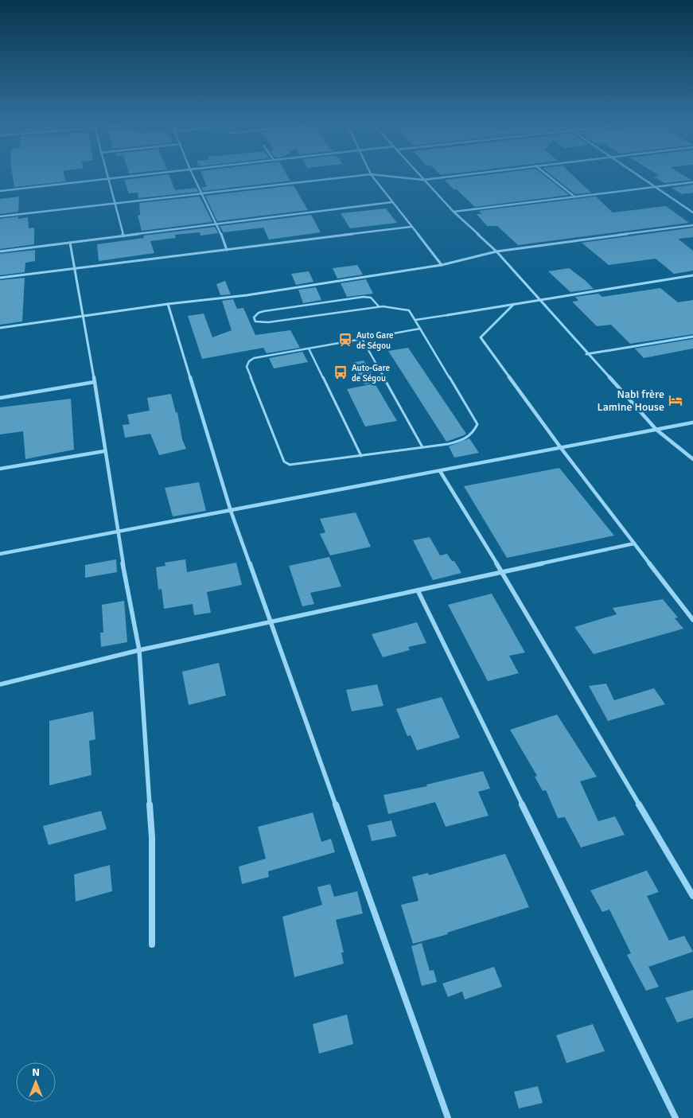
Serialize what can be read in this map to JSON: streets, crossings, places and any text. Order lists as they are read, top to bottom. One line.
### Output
{"places":{"station":["Auto Gare de Ségou"],"bus stop":["Auto-Gare de Ségou"],"hotel":["Nabi frère Lamine House"]},"north":"top"}
